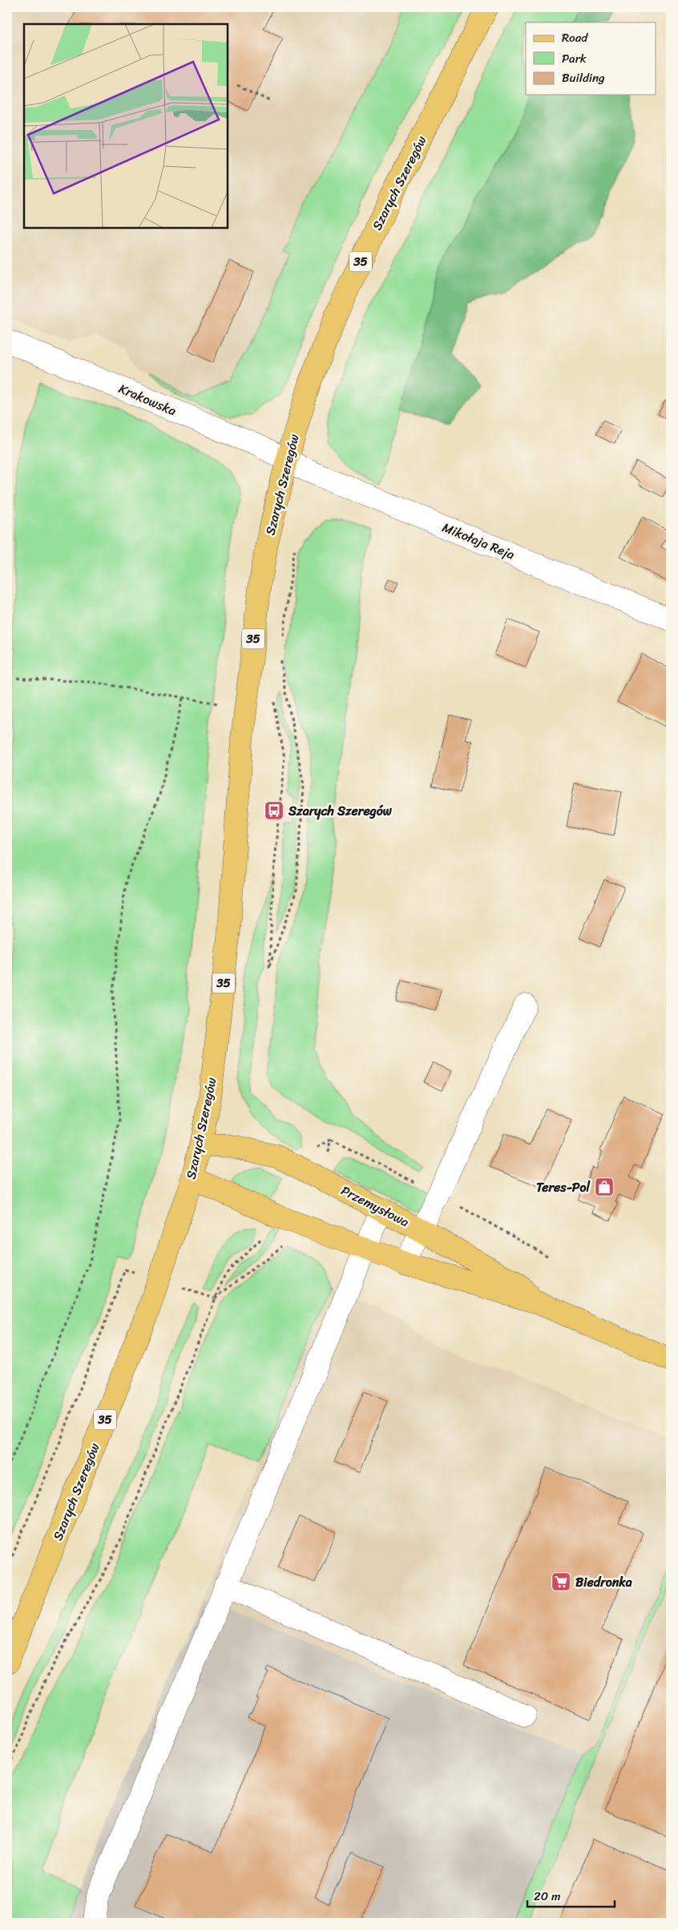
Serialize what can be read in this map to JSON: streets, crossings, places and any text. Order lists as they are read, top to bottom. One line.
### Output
{"streets":{"main road":["Szarych Szeregów","35","Przemysłowa"],"street":["Krakowska","Mikołaja Reja"]},"crossings":[["Szarych Szeregów","Krakowska"],["Szarych Szeregów","Mikołaja Reja"],["Szarych Szeregów","Przemysłowa"],["Krakowska","Mikołaja Reja"]],"places":{"bus stop":["Szarych Szeregów"],"shop":["Teres-Pol"],"supermarket":["Biedronka"]},"legend":["Road","Park","Building"],"scale_bar":"20 m"}
